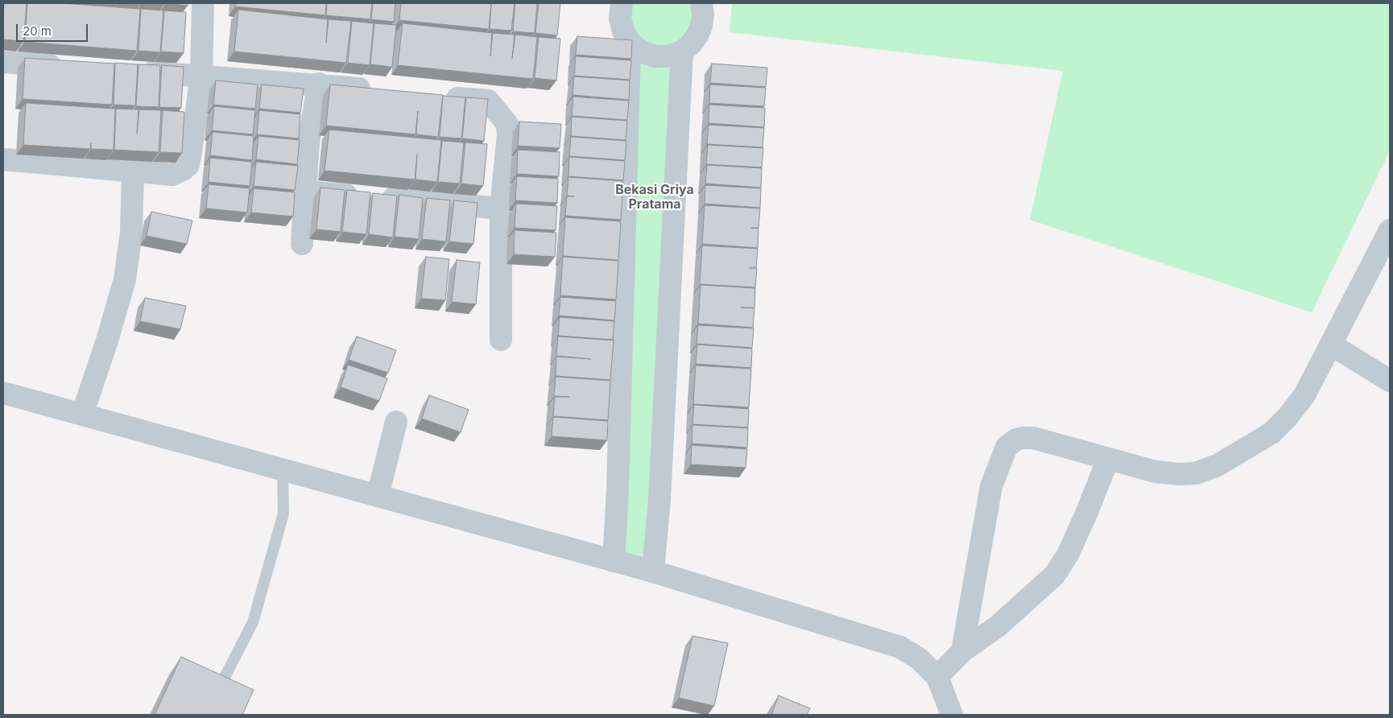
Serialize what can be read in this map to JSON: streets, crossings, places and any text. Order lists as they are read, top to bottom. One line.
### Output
{"districts":["Bekasi Griya Pratama"],"scale_bar":"20 m"}
